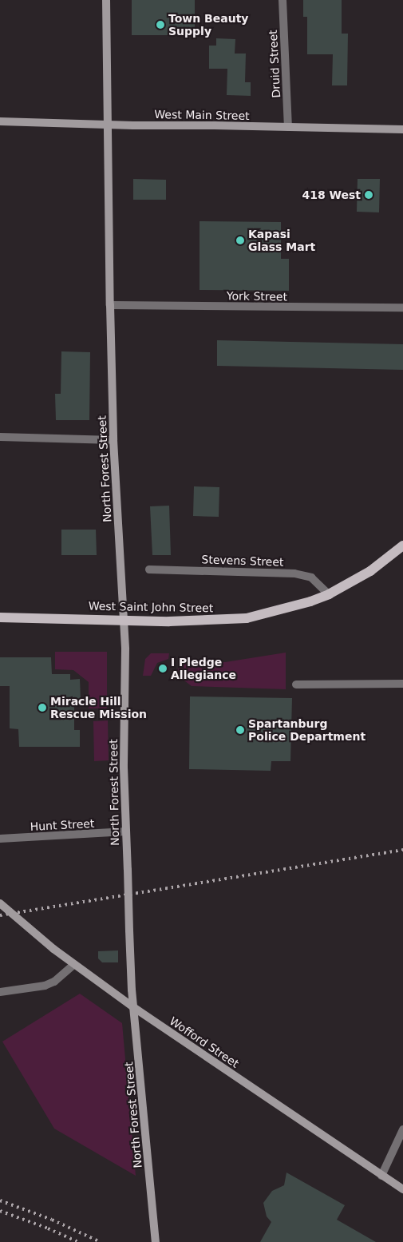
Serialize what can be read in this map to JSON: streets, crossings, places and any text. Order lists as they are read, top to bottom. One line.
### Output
{"streets":{"main road":["West Saint John Street"],"street":["Druid Street","West Main Street","York Street","North Forest Street","Stevens Street","Hunt Street","Wofford Street"]},"crossings":[["Druid Street","West Main Street"],["West Main Street","North Forest Street"],["York Street","North Forest Street"],["North Forest Street","West Saint John Street"],["North Forest Street","Hunt Street"],["North Forest Street","Wofford Street"],["Stevens Street","West Saint John Street"]],"places":["Town Beauty Supply","418 West","Kapasi Glass Mart","I Pledge Allegiance","Miracle Hill Rescue Mission","Spartanburg Police Department"]}
